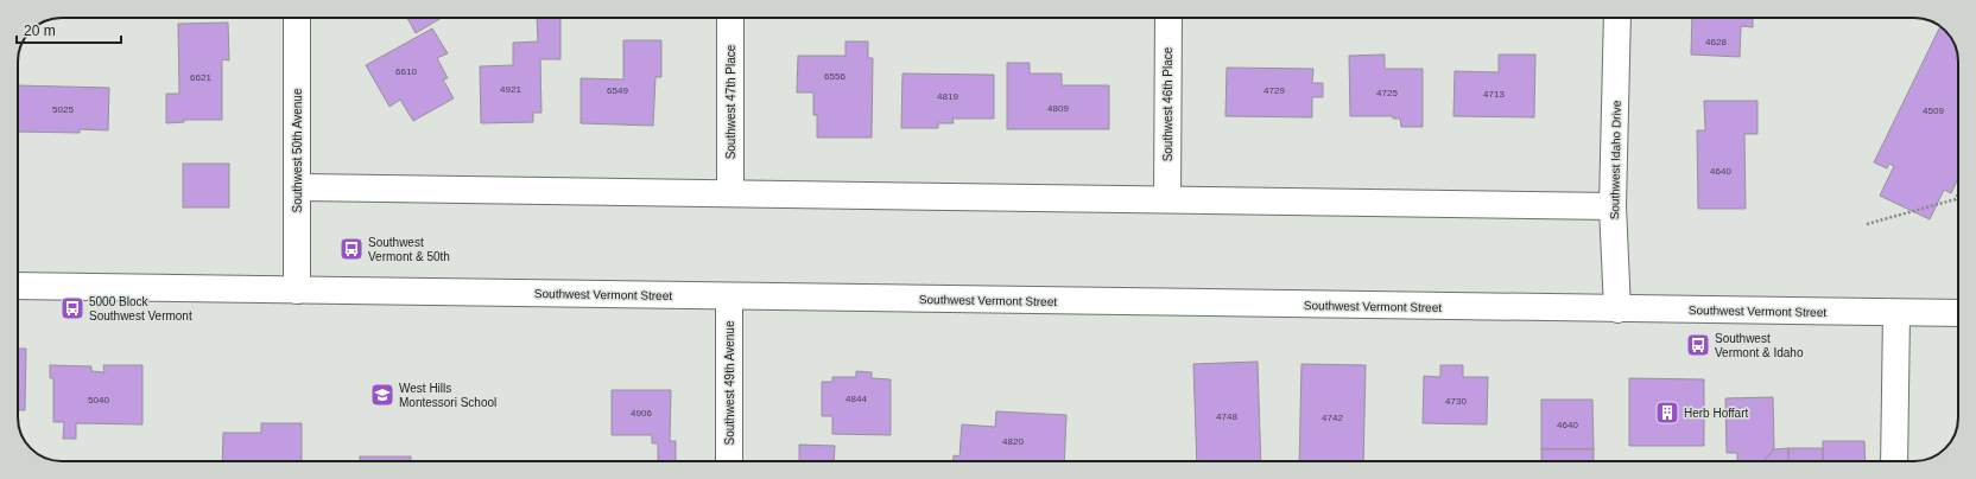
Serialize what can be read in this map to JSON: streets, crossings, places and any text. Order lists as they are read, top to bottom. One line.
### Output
{"streets":{"street":["Southwest 47th Place","Southwest 46th Place","Southwest 50th Avenue","Southwest Idaho Drive","Southwest Vermont Street","Southwest 49th Avenue"]},"crossings":[["Southwest 50th Avenue","Southwest Vermont Street"],["Southwest Idaho Drive","Southwest Vermont Street"],["Southwest Vermont Street","Southwest 49th Avenue"]],"places":{"bus stop":["Southwest Vermont & 50th","5000 Block Southwest Vermont","Southwest Vermont & Idaho"],"school or university":["West Hills Montessori School"],"building":["Herb Hoffart"]},"house_numbers":["4628","6610","6556","6621","4921","6549","4729","4725","4713","4819","4809","5025","4509","4640","4844","5040","4730","4906","4748","4742","4640","4820"],"scale_bar":"20 m"}
